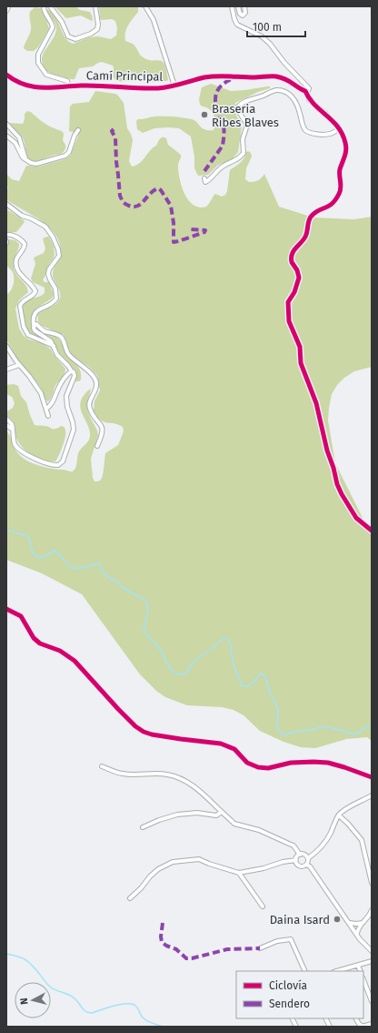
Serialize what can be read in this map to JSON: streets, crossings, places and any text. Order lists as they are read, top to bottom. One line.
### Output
{"streets":{"street":["Camí Principal"]},"places":["Braseria Ribes Blaves","Daina Isard"],"legend":["Ciclovía","Sendero"],"scale_bar":"100 m","north":"left"}
